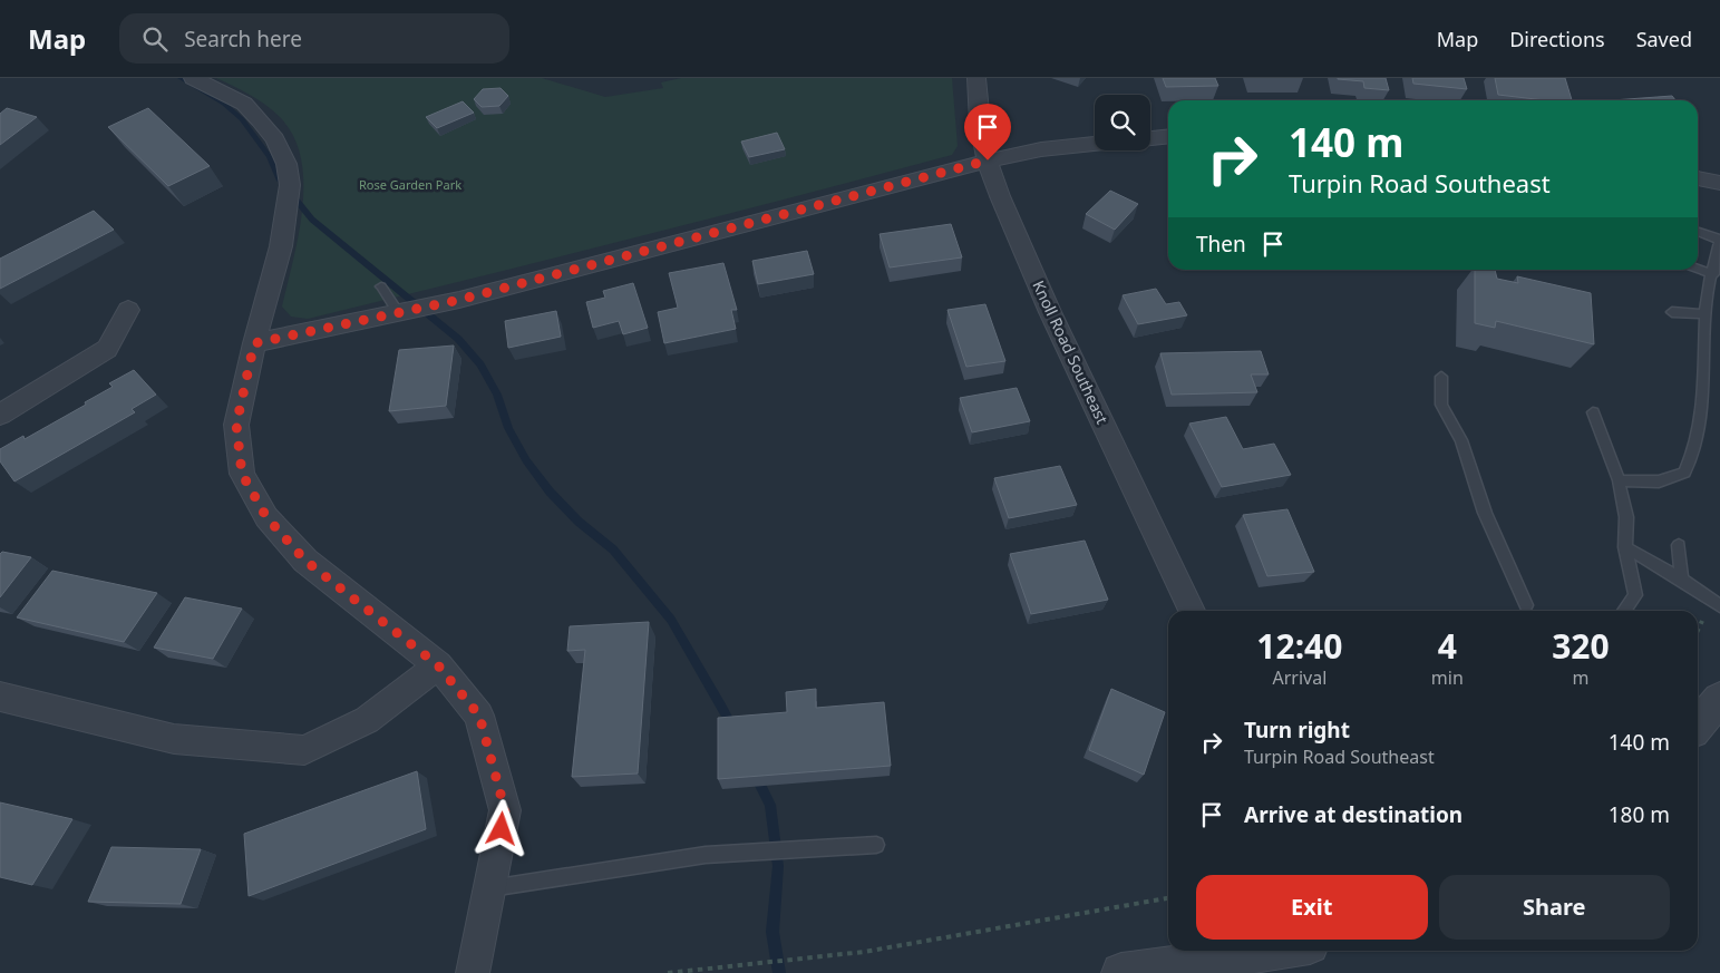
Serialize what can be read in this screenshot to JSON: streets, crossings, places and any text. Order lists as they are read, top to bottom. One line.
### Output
{"streets":{"street":["Knoll Road Southeast"]},"parks":["Rose Garden Park"],"page":{"header":"Map","search":"Search here","nav":["Map","Directions","Saved"],"turn":["140 m","Turpin Road Southeast"],"then":"Then","eta":["12:40","Arrival","4","min","320","m"],"list":[{"name":"Turn right","note":"Turpin Road Southeast","value":"140 m"},{"name":"Arrive at destination","value":"180 m"}],"buttons":["Exit","Share"]}}
